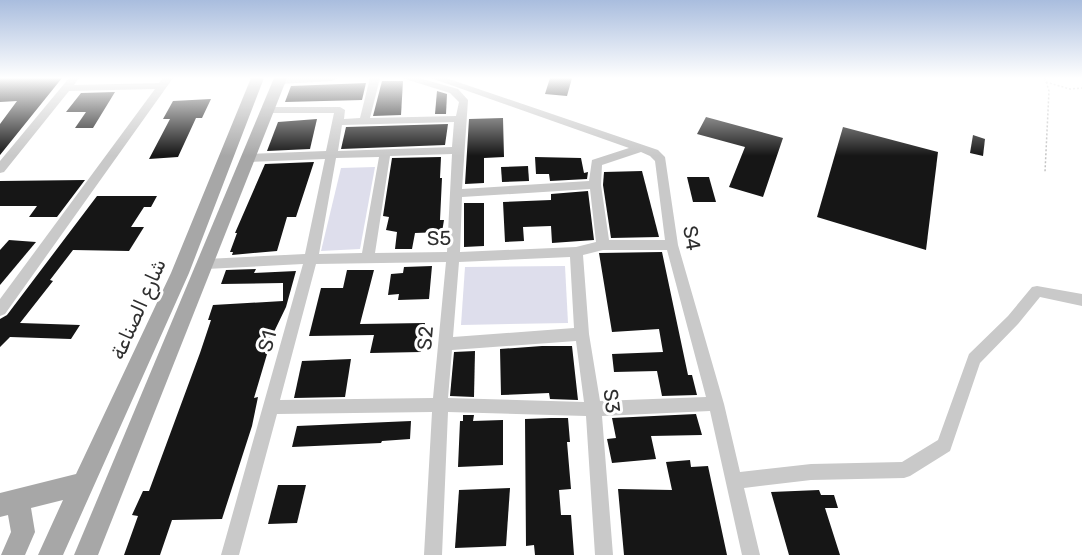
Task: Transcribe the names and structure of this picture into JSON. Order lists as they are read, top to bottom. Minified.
{"streets":{"main road":["شارع الصناعة"],"street":["S5","S4","S2","S1","S3"]},"crossings":[["S5","S4"],["S5","S2"],["S5","S1"],["S5","S3"]]}
